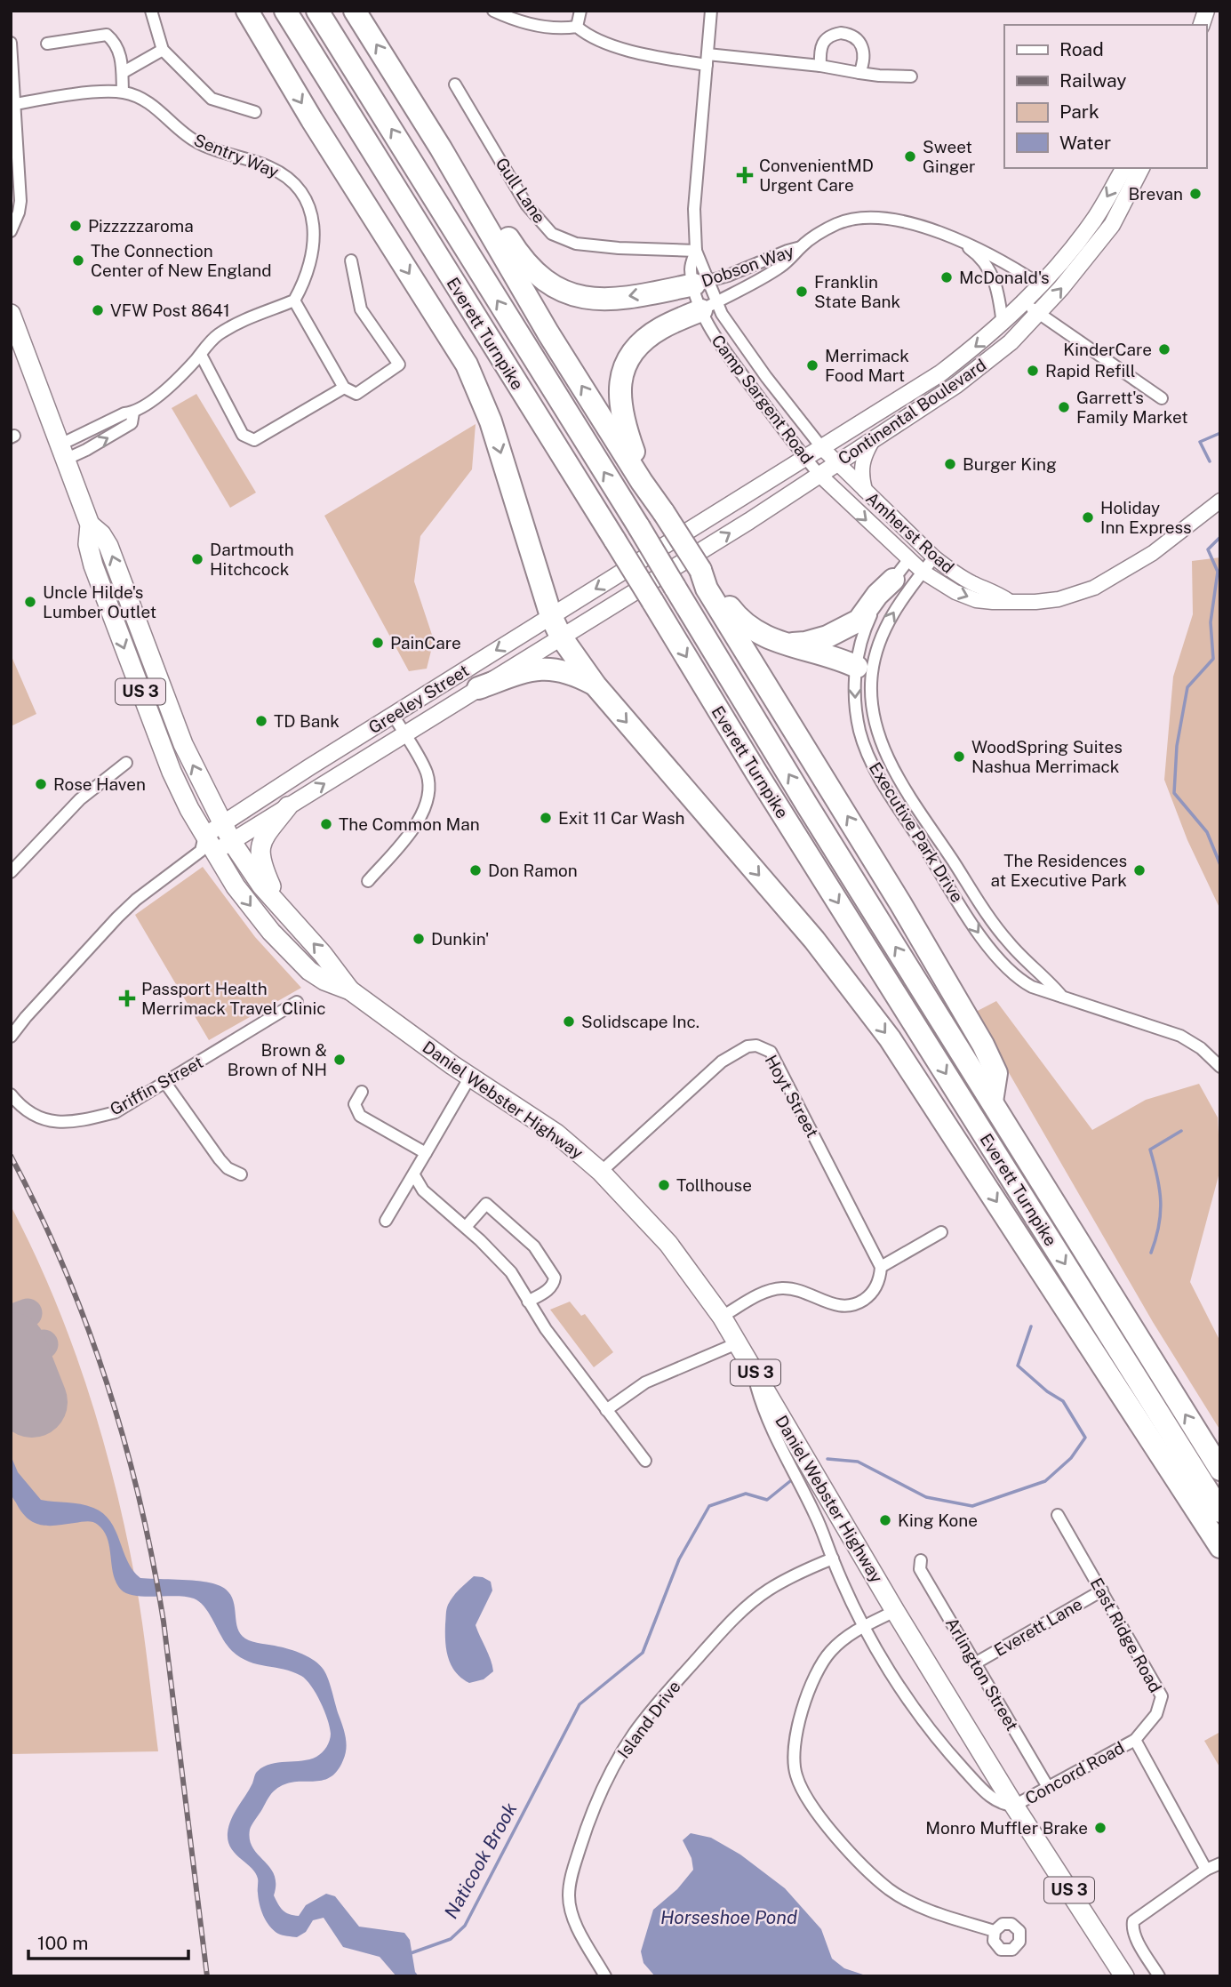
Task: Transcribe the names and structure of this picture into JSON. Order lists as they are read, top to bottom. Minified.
{"streets":{"highway":["Everett Turnpike"],"main road":["Continental Boulevard","US 3","Greeley Street","Daniel Webster Highway"],"street":["Sentry Way","Gull Lane","Dobson Way","Camp Sargent Road","Amherst Road","Executive Park Drive","Griffin Street","Hoyt Street","Everett Lane","East Ridge Road","Arlington Street","Island Drive","Concord Road"]},"crossings":[["Gull Lane","Camp Sargent Road"],["Dobson Way","Camp Sargent Road"],["Dobson Way","Continental Boulevard"],["Everett Turnpike","Continental Boulevard"],["Everett Turnpike","Greeley Street"],["Camp Sargent Road","Continental Boulevard"],["Camp Sargent Road","Amherst Road"],["Continental Boulevard","Amherst Road"],["Continental Boulevard","Greeley Street"],["Amherst Road","Executive Park Drive"],["Greeley Street","Daniel Webster Highway"],["Hoyt Street","Daniel Webster Highway"],["Daniel Webster Highway","Concord Road"],["Everett Lane","East Ridge Road"],["Everett Lane","Arlington Street"],["East Ridge Road","Concord Road"],["Arlington Street","Concord Road"]],"water":["Naticook Brook","Horseshoe Pond"],"places":{"other":["Sweet Ginger","Brevan","Pizzzzzaroma","The Connection Center of New England","McDonald's","Franklin State Bank","VFW Post 8641","KinderCare","Merrimack Food Mart","Rapid Refill","Garrett's Family Market","Burger King","Holiday Inn Express","Dartmouth Hitchcock","Uncle Hilde's Lumber Outlet","PainCare","TD Bank","WoodSpring Suites Nashua Merrimack","Rose Haven","Exit 11 Car Wash","The Common Man","Don Ramon","The Residences at Executive Park","Dunkin'","Solidscape Inc.","Brown & Brown of NH","Tollhouse","King Kone","Monro Muffler Brake"],"health":["ConvenientMD Urgent Care","Passport Health Merrimack Travel Clinic"]},"legend":["Road","Railway","Park","Water"],"scale_bar":"100 m"}
